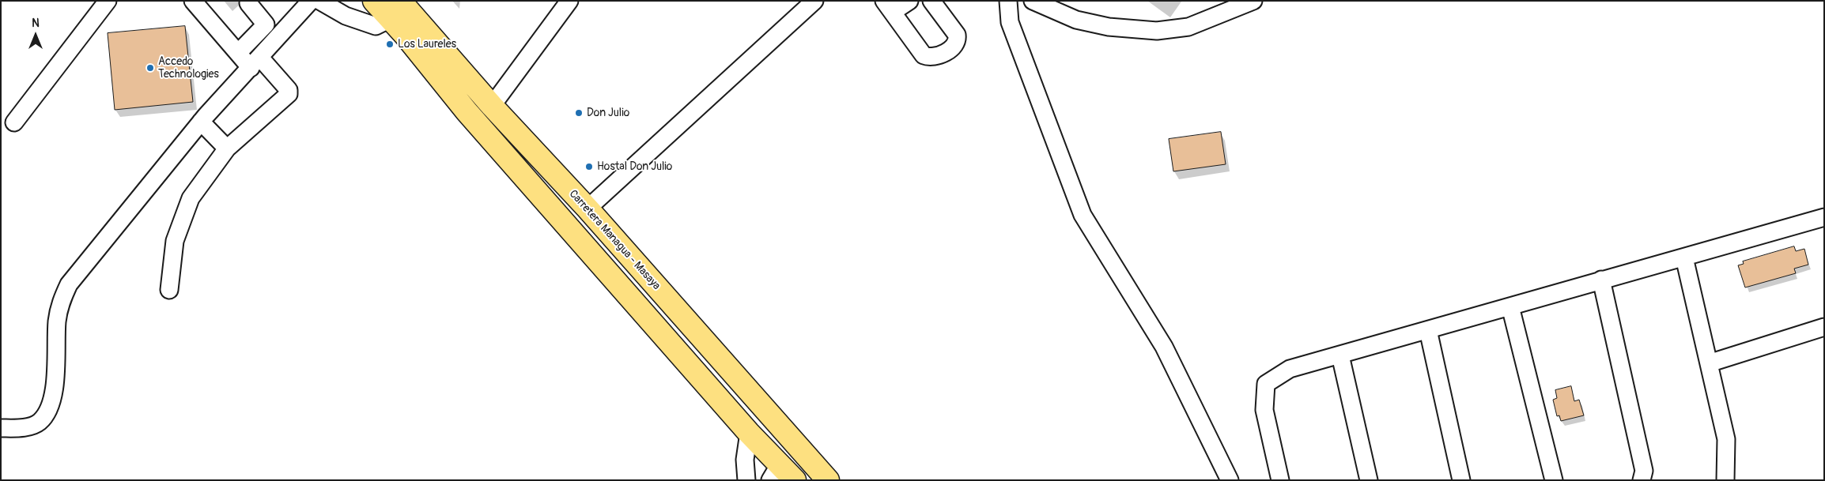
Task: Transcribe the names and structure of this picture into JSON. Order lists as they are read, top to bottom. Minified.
{"streets":{"highway":["Carretera Managua - Masaya"]},"places":["Los Laureles","Accedo Technologies","Don Julio","Hostal Don Julio"],"north":"top"}
